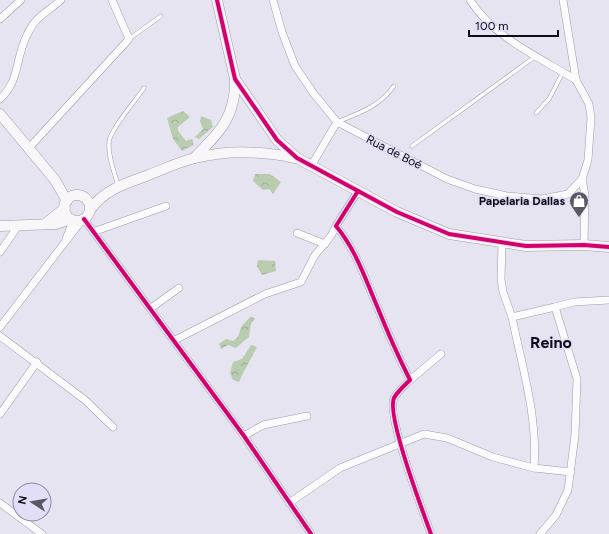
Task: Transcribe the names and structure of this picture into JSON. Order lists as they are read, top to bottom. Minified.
{"streets":{"street":["Rua de Boé"]},"districts":["Reino"],"places":{"shop":["Papelaria Dallas"]},"scale_bar":"100 m","north":"left"}
